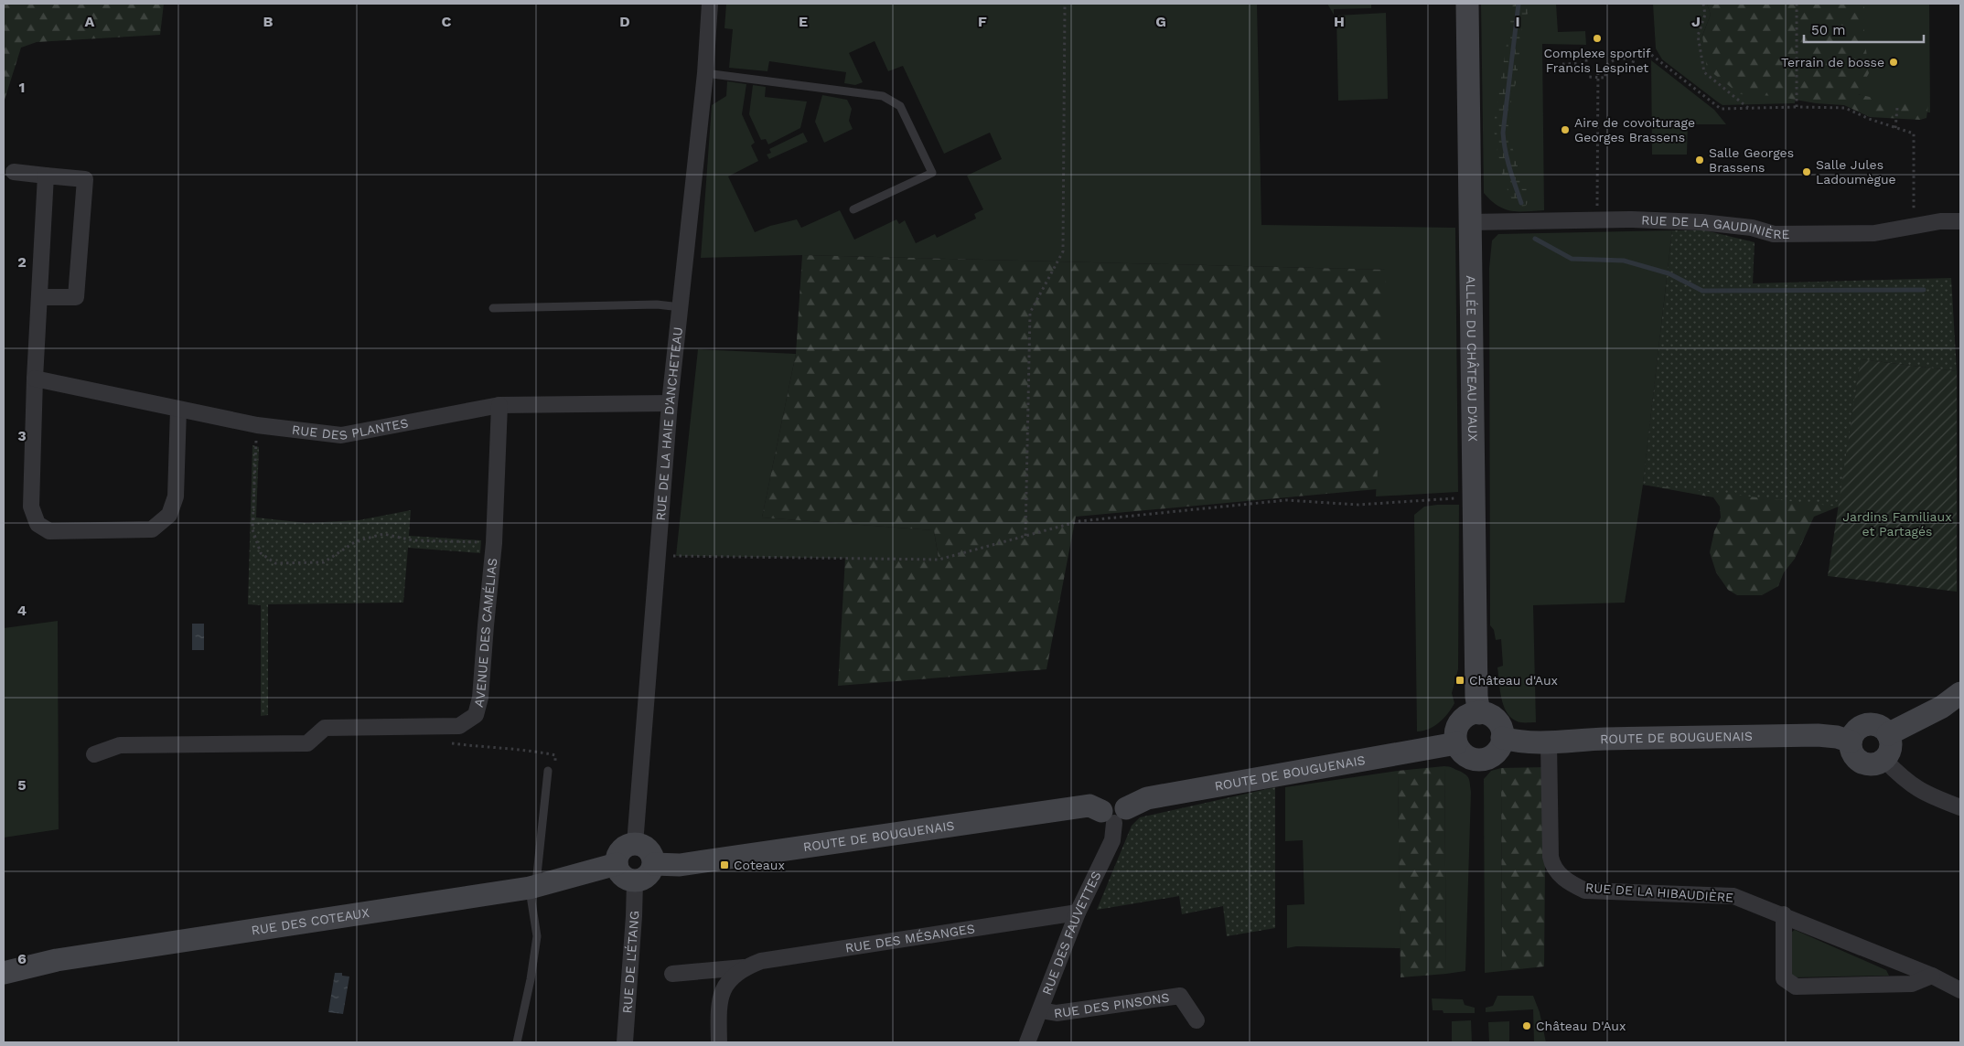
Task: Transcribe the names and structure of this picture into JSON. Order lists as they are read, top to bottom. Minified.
{"streets":{"street":["RUE DE LA GAUDINIÈRE","ALLÉE DU CHÂTEAU D'AUX","RUE DE LA HAIE D'ANCHETEAU","RUE DES PLANTES","AVENUE DES CAMÉLIAS","ROUTE DE BOUGUENAIS","RUE DE LA HIBAUDIÈRE","RUE DES COTEAUX","RUE DES FAUVETTES","RUE DES MÉSANGES","RUE DE L'ÉTANG","RUE DES PINSONS"]},"crossings":[["RUE DE LA GAUDINIÈRE","ALLÉE DU CHÂTEAU D'AUX"],["ALLÉE DU CHÂTEAU D'AUX","ROUTE DE BOUGUENAIS"],["RUE DE LA HAIE D'ANCHETEAU","RUE DES PLANTES"],["RUE DE LA HAIE D'ANCHETEAU","ROUTE DE BOUGUENAIS"],["RUE DE LA HAIE D'ANCHETEAU","RUE DES COTEAUX"],["RUE DE LA HAIE D'ANCHETEAU","RUE DE L'ÉTANG"],["RUE DES PLANTES","AVENUE DES CAMÉLIAS"],["ROUTE DE BOUGUENAIS","RUE DE LA HIBAUDIÈRE"],["ROUTE DE BOUGUENAIS","RUE DES COTEAUX"],["ROUTE DE BOUGUENAIS","RUE DES FAUVETTES"],["ROUTE DE BOUGUENAIS","RUE DE L'ÉTANG"],["RUE DES COTEAUX","RUE DE L'ÉTANG"],["RUE DES FAUVETTES","RUE DES MÉSANGES"],["RUE DES FAUVETTES","RUE DES PINSONS"]],"parks":["Jardins Familiaux et Partagés"],"places":{"other":["Complexe sportif Francis Lespinet","Terrain de bosse","Aire de covoiturage Georges Brassens","Salle Georges Brassens","Salle Jules Ladoumègue","Château D'Aux"],"transit":["Château d'Aux","Coteaux"]},"scale_bar":"50 m","grid":{"columns":["A","B","C","D","E","F","G","H","I","J"],"rows":["1","2","3","4","5","6"]}}
